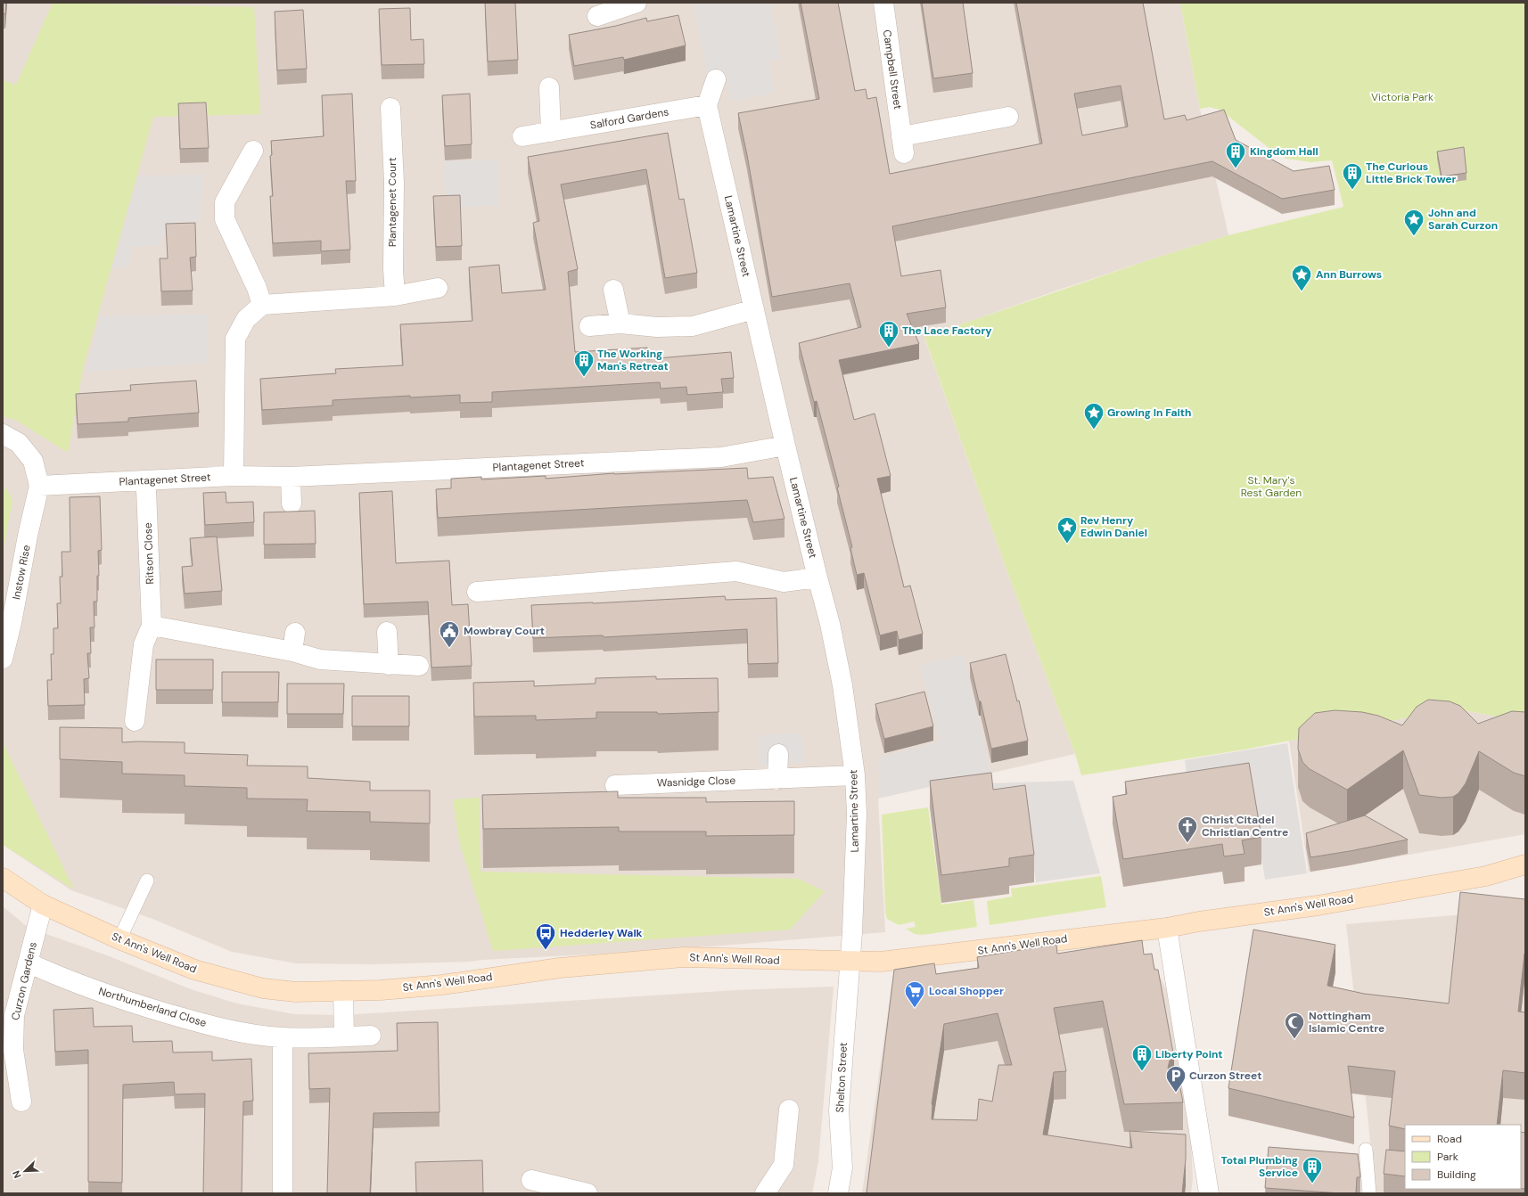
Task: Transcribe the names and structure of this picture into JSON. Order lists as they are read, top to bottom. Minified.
{"streets":{"street":["Campbell Street","Salford Gardens","Plantagenet Court","Lamartine Street","Plantagenet Street","Ritson Close","Instow Rise","Wasnidge Close","St Ann's Well Road","Curzon Gardens","Northumberland Close","Shelton Street"]},"crossings":[["Salford Gardens","Lamartine Street"],["Lamartine Street","Plantagenet Street"],["Lamartine Street","Wasnidge Close"],["Lamartine Street","St Ann's Well Road"],["Lamartine Street","Shelton Street"],["Plantagenet Street","Ritson Close"],["Plantagenet Street","Instow Rise"],["St Ann's Well Road","Curzon Gardens"],["St Ann's Well Road","Shelton Street"],["Curzon Gardens","Northumberland Close"]],"parks":["Victoria Park","St. Mary's Rest Garden"],"places":{"building":["Kingdom Hall","The Curious Little Brick Tower","The Lace Factory","The Working Man's Retreat","Liberty Point","Total Plumbing Service"],"place":["John and Sarah Curzon","Ann Burrows","Growing In Faith","Rev Henry Edwin Daniel"],"public building":["Mowbray Court"],"church":["Christ Citadel Christian Centre"],"bus stop":["Hedderley Walk"],"supermarket":["Local Shopper"],"mosque":["Nottingham Islamic Centre"],"parking":["Curzon Street"]},"legend":["Road","Park","Building"],"north":"bottom left"}
